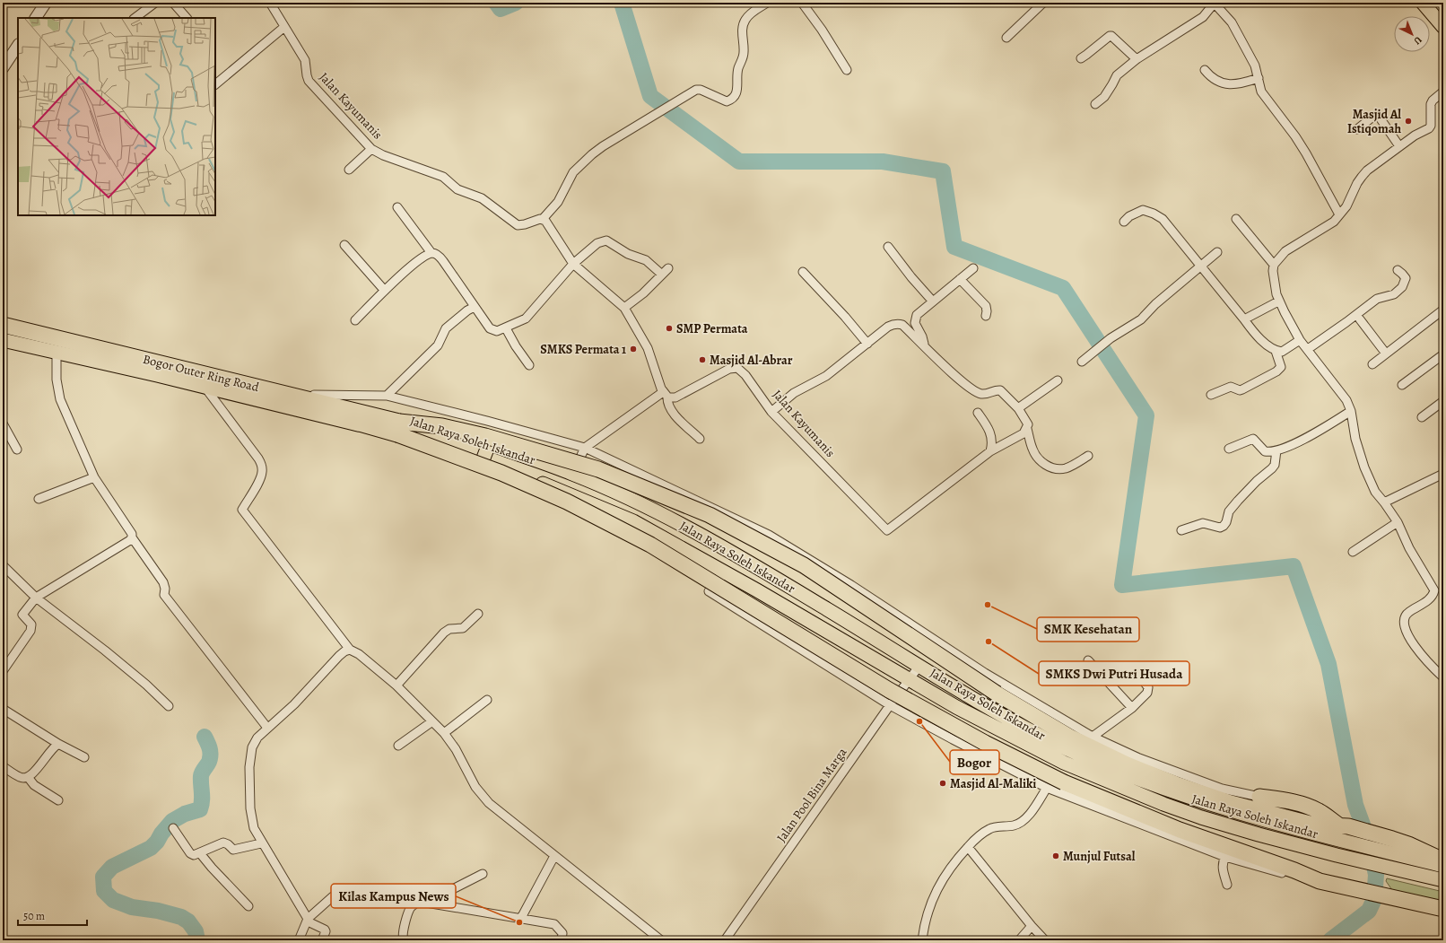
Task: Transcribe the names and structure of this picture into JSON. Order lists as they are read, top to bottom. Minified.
{"streets":{"highway":["Bogor Outer Ring Road"],"main road":["Jalan Raya Soleh Iskandar"],"street":["Jalan Kayumanis","Jalan Pool Bina Marga"]},"crossings":[["Jalan Raya Soleh Iskandar","Jalan Pool Bina Marga"]],"places":["Masjid Al Istiqomah","SMP Permata","SMKS Permata 1","Masjid Al-Abrar","SMK Kesehatan","SMKS Dwi Putri Husada","Bogor","Masjid Al-Maliki","Munjul Futsal","Kilas Kampus News"],"scale_bar":"50 m","north":"bottom right"}
